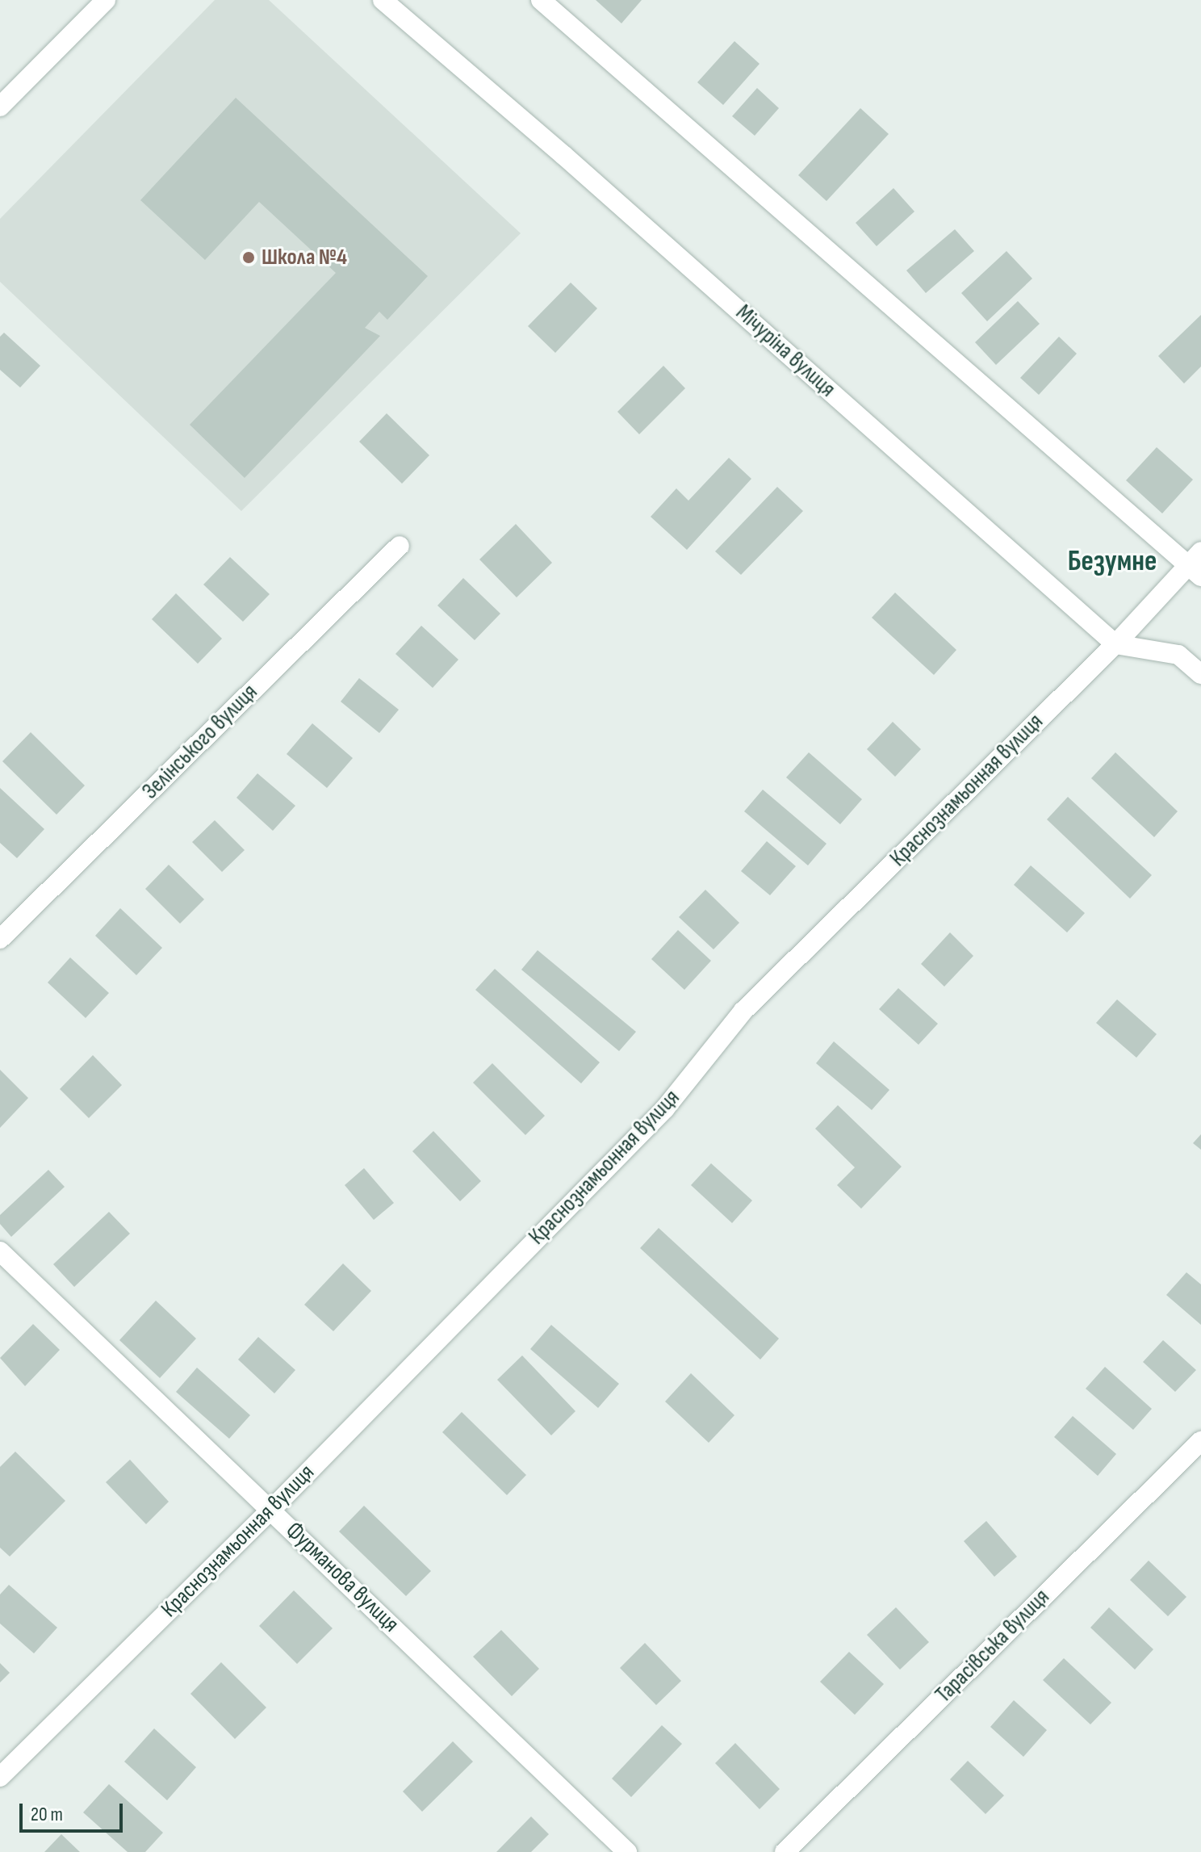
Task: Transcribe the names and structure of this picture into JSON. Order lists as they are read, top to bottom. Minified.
{"streets":{"street":["Мічуріна вулиця","Зелінського вулиця","Краснознамьонная вулиця","Фурманова вулиця","Тарасівська вулиця"]},"crossings":[["Мічуріна вулиця","Краснознамьонная вулиця"],["Краснознамьонная вулиця","Фурманова вулиця"]],"districts":["Безумне"],"places":["Школа №4"],"scale_bar":"20 m"}
